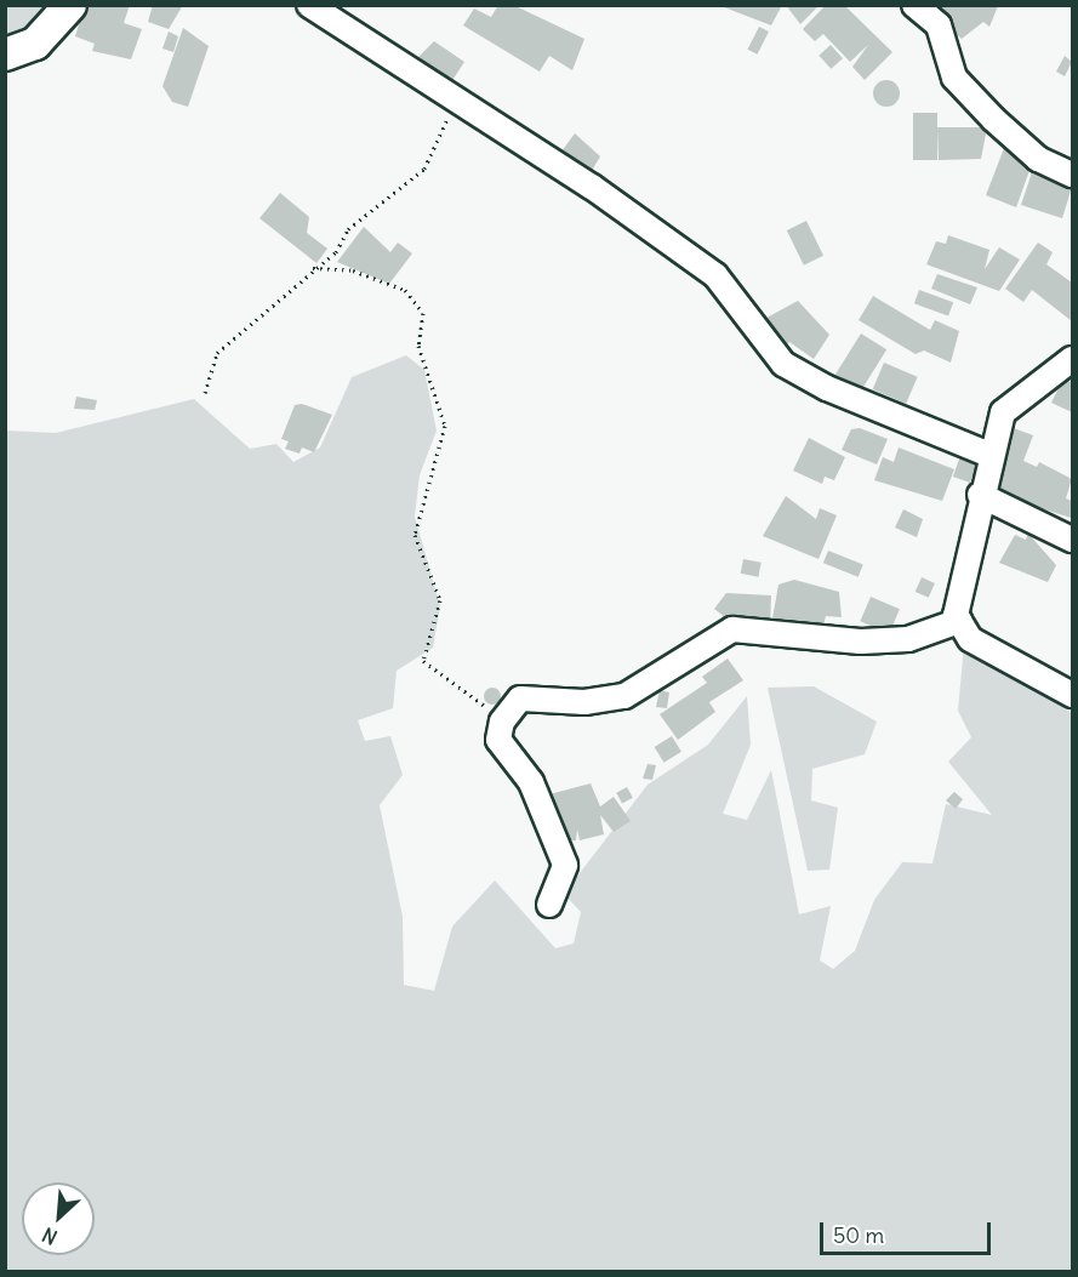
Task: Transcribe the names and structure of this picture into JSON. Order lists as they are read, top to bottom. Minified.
{"scale_bar":"50 m","north":"bottom left"}
